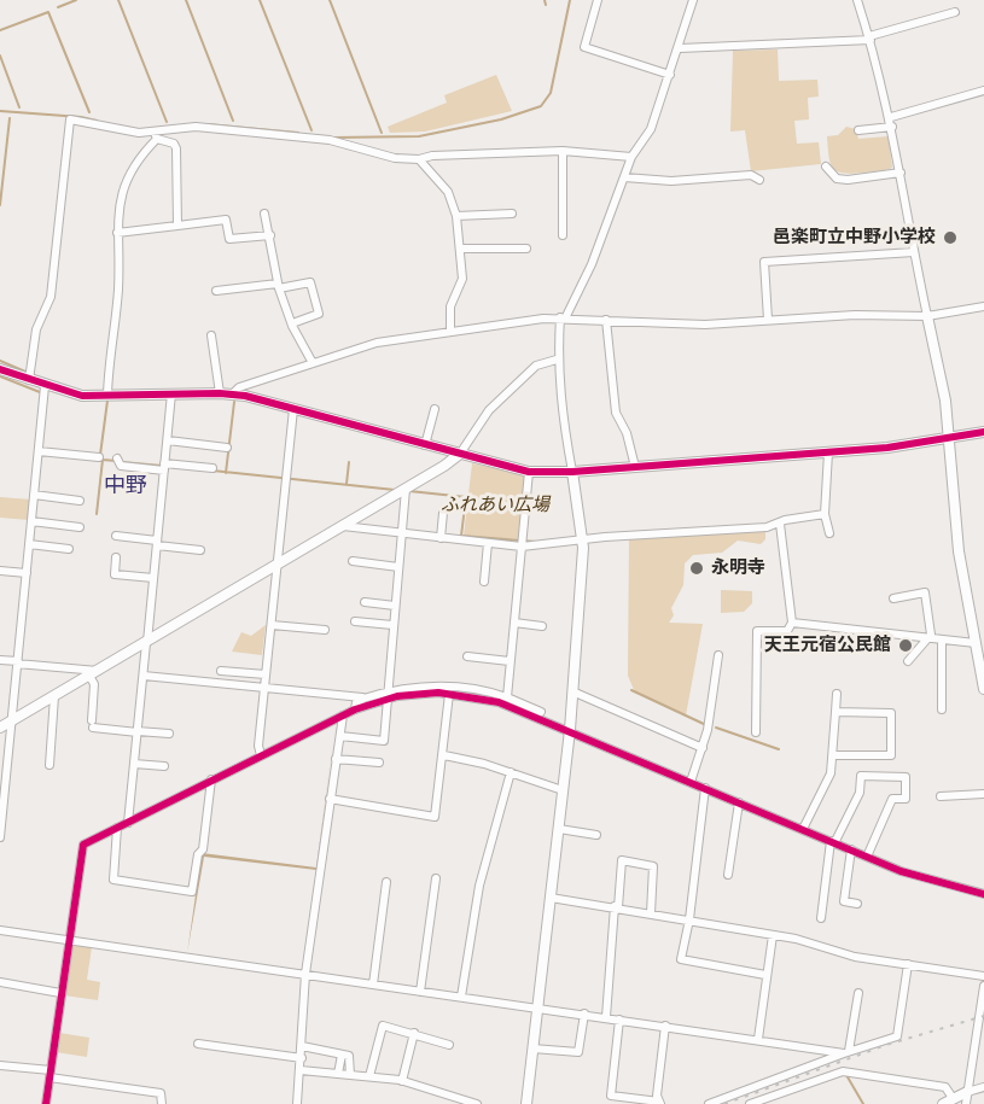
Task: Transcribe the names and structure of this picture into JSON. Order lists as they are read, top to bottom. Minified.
{"districts":["中野"],"parks":["ふれあい広場"],"places":["邑楽町立中野小学校","永明寺","天王元宿公民館"]}
